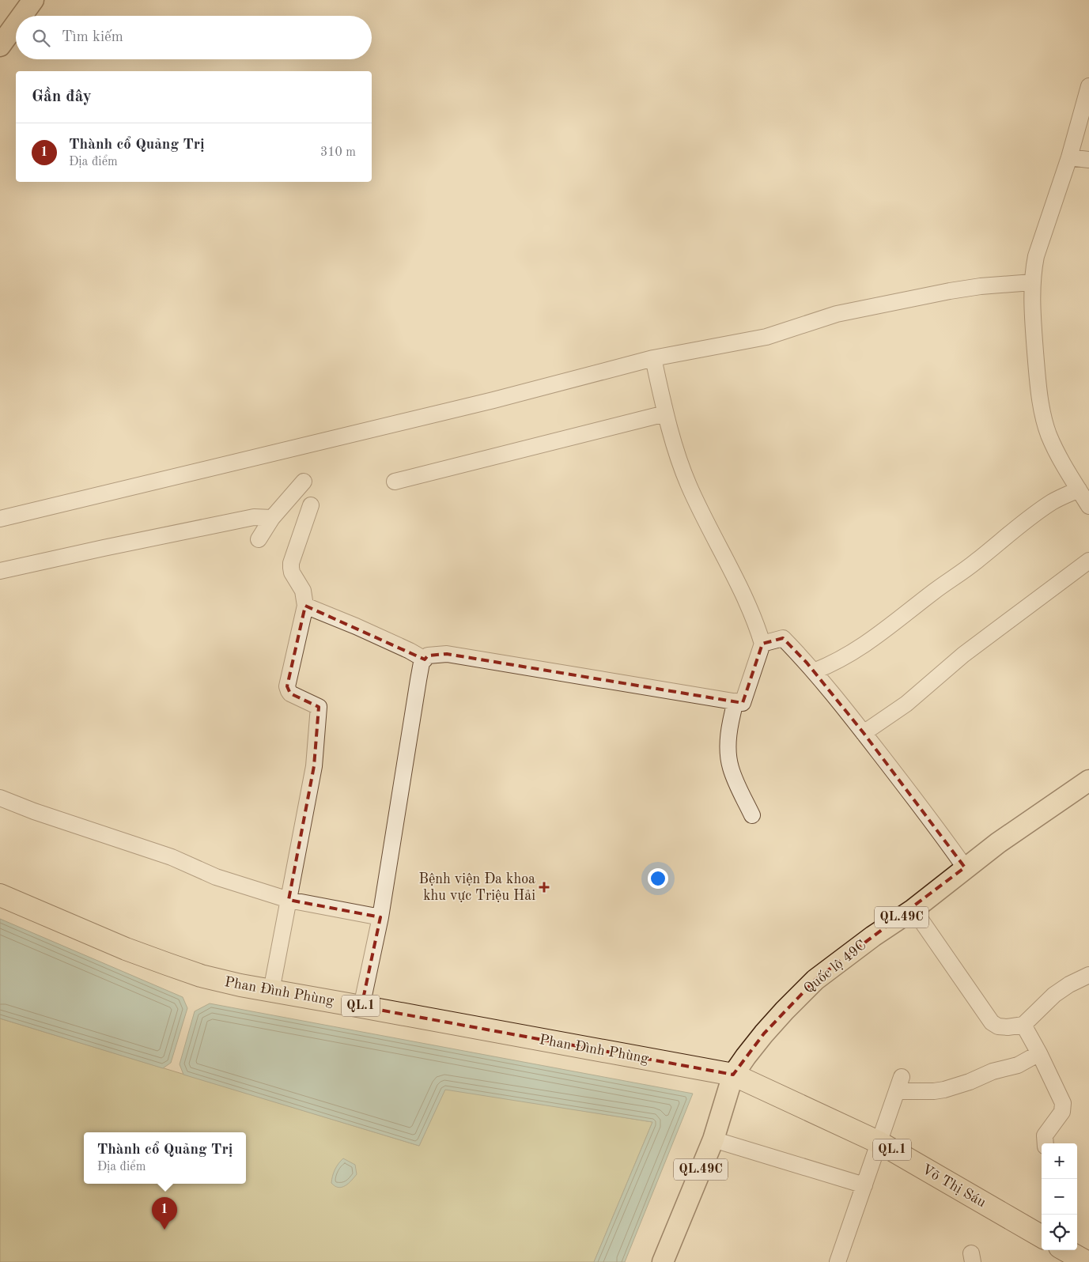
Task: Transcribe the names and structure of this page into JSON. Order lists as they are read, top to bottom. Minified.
{"streets":{"highway":["Phan Đình Phùng","QL.1","Võ Thị Sáu"],"main road":["QL.49C","Quốc lộ 49C"]},"crossings":[["QL.49C","Quốc lộ 49C"],["QL.49C","Phan Đình Phùng"],["QL.49C","Võ Thị Sáu"],["Quốc lộ 49C","Phan Đình Phùng"],["Quốc lộ 49C","Võ Thị Sáu"],["Phan Đình Phùng","Võ Thị Sáu"]],"places":{"health":["Bệnh viện Đa khoa khu vực Triệu Hải"]},"page":{"search":"Tìm kiếm","heading":"Gần đây","list":[{"mark":"1","name":"Thành cổ Quảng Trị","note":"Địa điểm","value":"310 m"}],"popup":["Thành cổ Quảng Trị","Địa điểm"],"map_buttons":["+","−"],"pins":"1"}}
